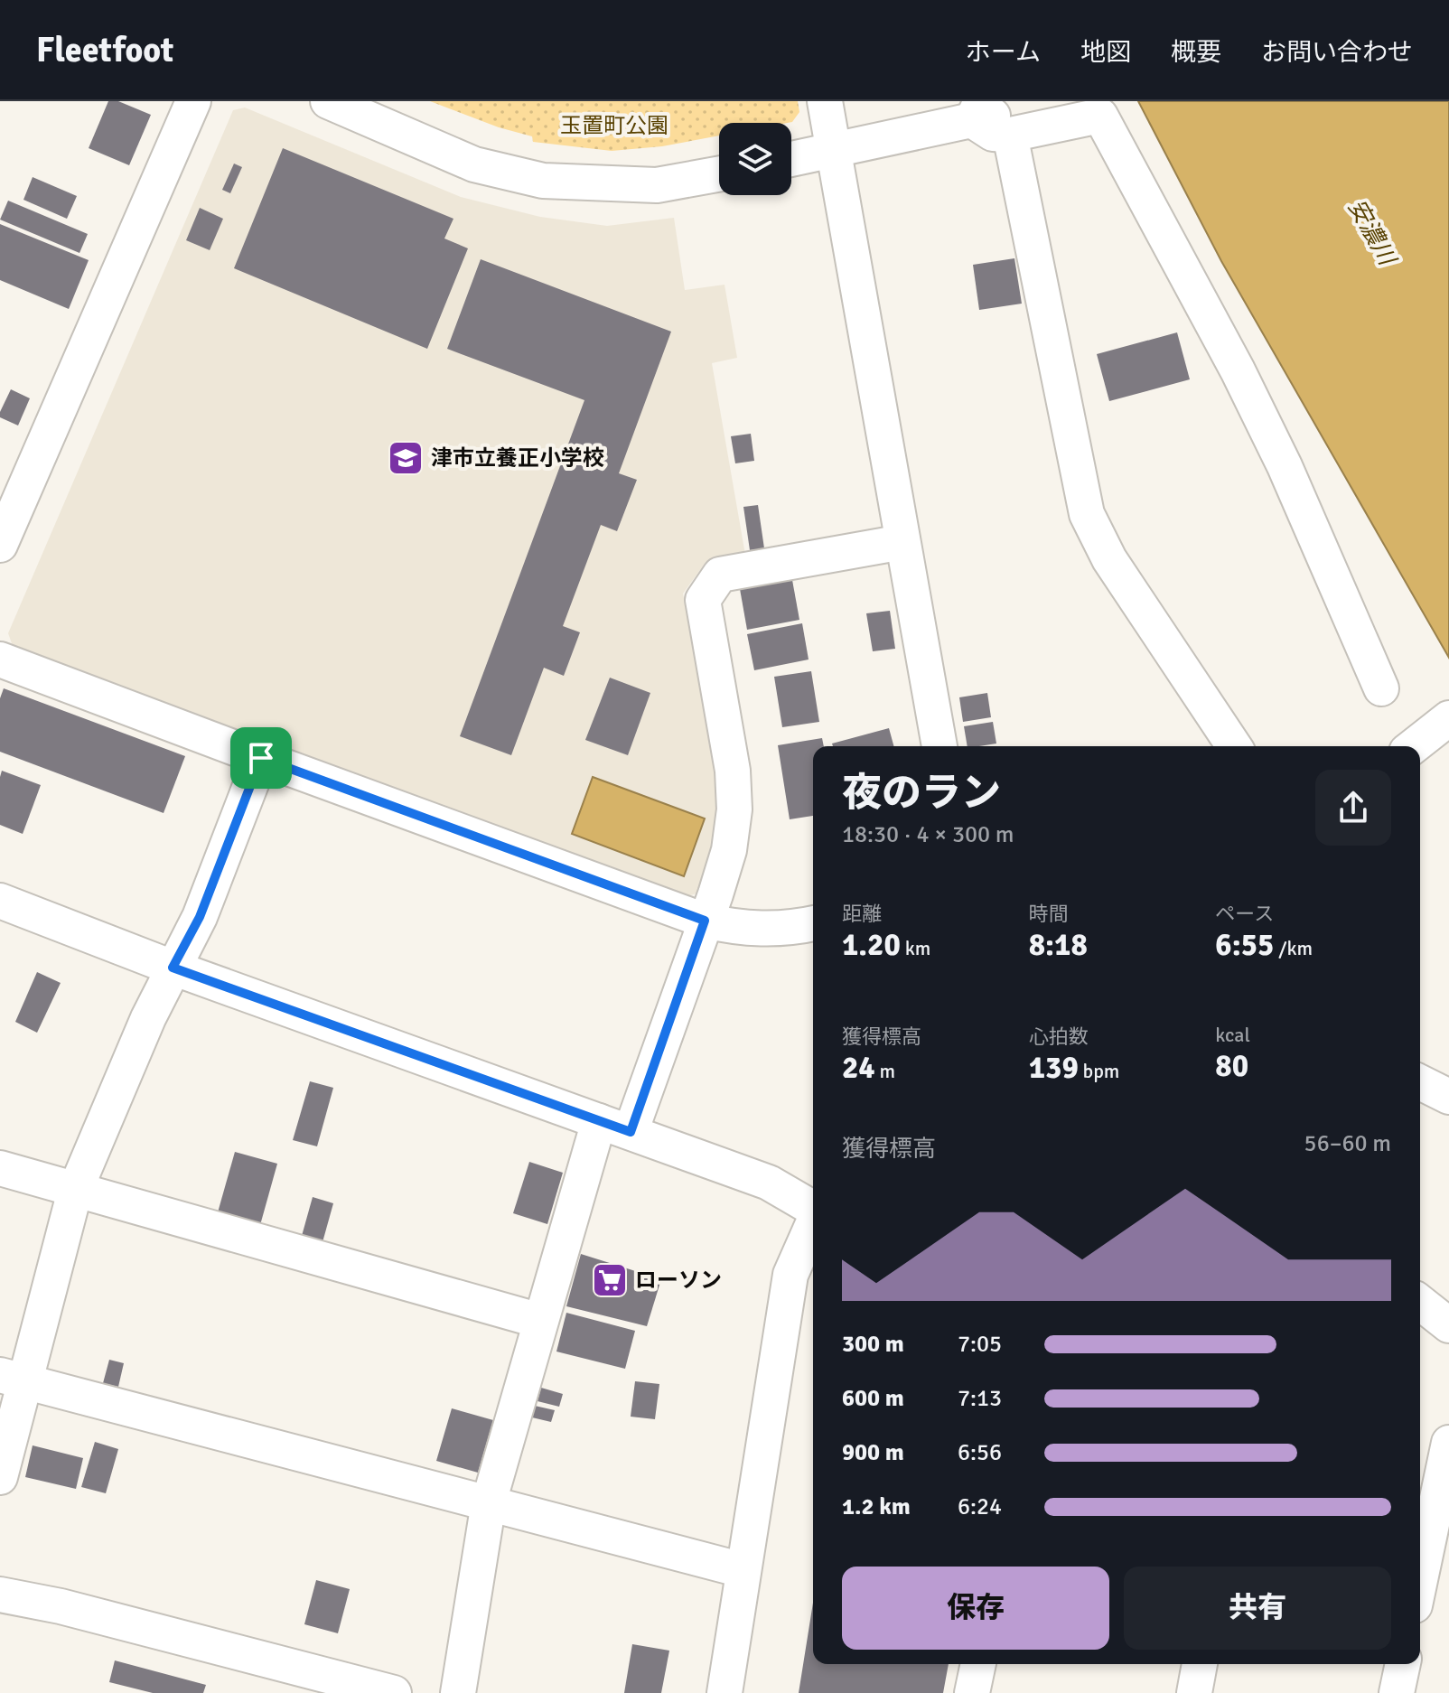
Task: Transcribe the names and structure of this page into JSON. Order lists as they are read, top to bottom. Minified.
{"water":["安濃川"],"parks":["玉置町公園"],"places":{"school or university":["津市立養正小学校"],"supermarket":["ローソン"]},"page":{"header":"Fleetfoot","nav":["ホーム","地図","概要","お問い合わせ"],"heading":["夜のラン","18:30 · 4 × 300 m"],"stats":[["距離","1.20 km"],["時間","8:18"],["ペース","6:55 /km"],["獲得標高","24 m"],["心拍数","139 bpm"],["kcal","80"]],"chart":["獲得標高","56–60 m"],"list":[{"name":"300 m","note":"7:05"},{"name":"600 m","note":"7:13"},{"name":"900 m","note":"6:56"},{"name":"1.2 km","note":"6:24"}],"buttons":["保存","共有"]}}
